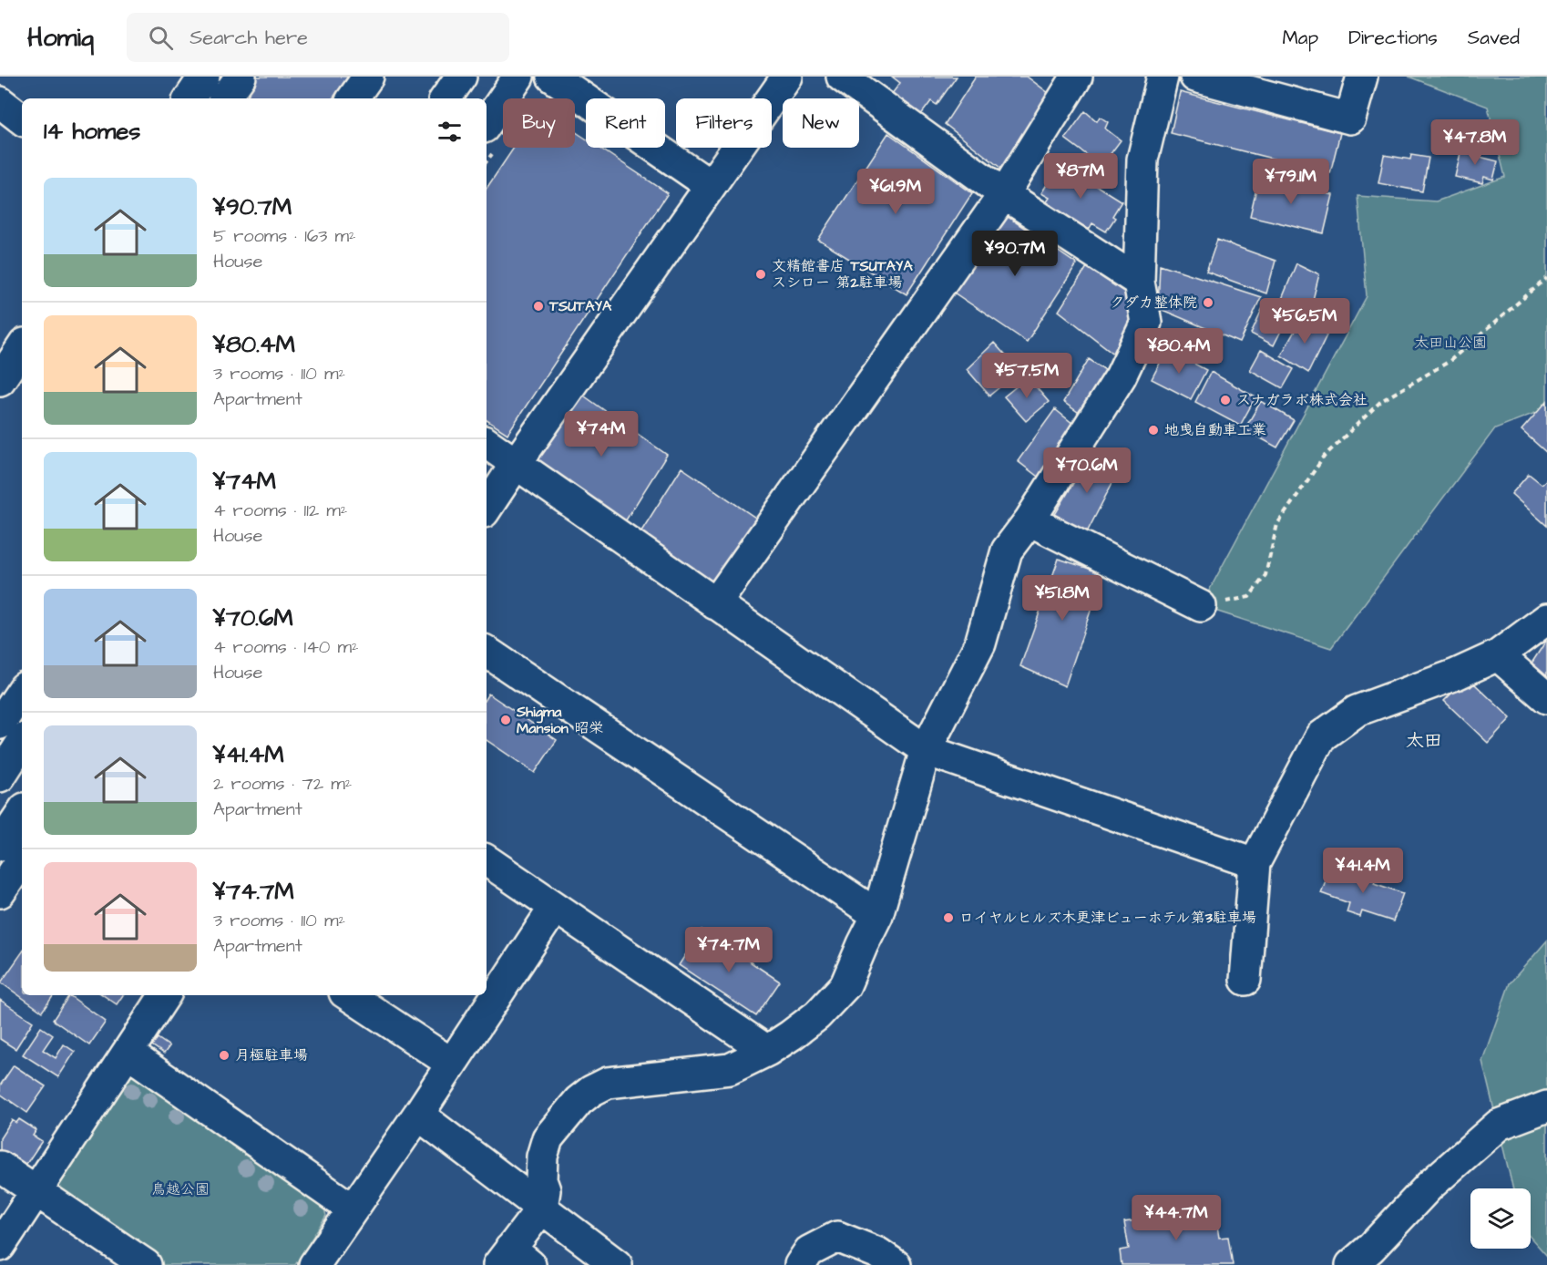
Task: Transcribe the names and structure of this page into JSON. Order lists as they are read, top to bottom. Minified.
{"districts":["太田"],"parks":["太田山公園","鳥越公園"],"places":["文精館書店 TSUTAYA スシロー 第2駐車場","クダカ整体院","TSUTAYA","スナガラボ株式会社","地曵自動車工業","Shigma Mansion 昭栄","ロイヤルヒルズ木更津ビューホテル第3駐車場","月極駐車場"],"page":{"header":"Homiq","search":"Search here","nav":["Map","Directions","Saved"],"chip":["Buy","Rent","Filters","New"],"heading":"14 homes","price":["¥47.8M","¥87M","¥79.1M","¥61.9M","¥90.7M","¥56.5M","¥80.4M","¥57.5M","¥74M","¥70.6M","¥51.8M","¥41.4M","¥74.7M","¥44.7M"],"list":[{"name":"¥90.7M","note":"5 rooms · 163 m² · House"},{"name":"¥80.4M","note":"3 rooms · 110 m² · Apartment"},{"name":"¥74M","note":"4 rooms · 112 m² · House"},{"name":"¥70.6M","note":"4 rooms · 140 m² · House"},{"name":"¥41.4M","note":"2 rooms · 72 m² · Apartment"},{"name":"¥74.7M","note":"3 rooms · 110 m² · Apartment"}]}}
